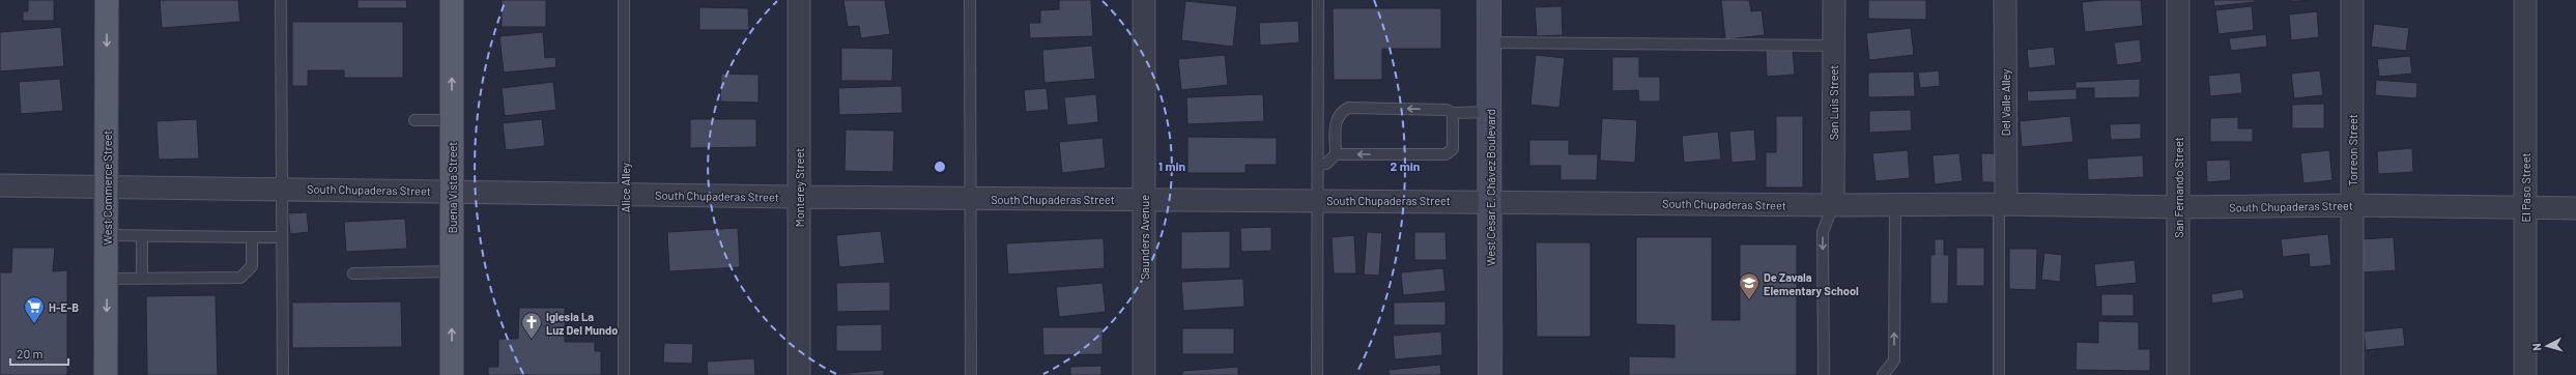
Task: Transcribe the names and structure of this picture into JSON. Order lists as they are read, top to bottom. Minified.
{"streets":{"main road":["West Commerce Street","Buena Vista Street"],"street":["San Luis Street","Del Valle Alley","Torreon Street","Monterey Street","West César E. Chávez Boulevard","San Fernando Street","El Paso Street","South Chupaderas Street","Saunders Avenue"],"lane":["Alice Alley"]},"crossings":[["San Luis Street","South Chupaderas Street"],["Del Valle Alley","South Chupaderas Street"],["Torreon Street","South Chupaderas Street"],["West Commerce Street","South Chupaderas Street"],["Buena Vista Street","South Chupaderas Street"],["Alice Alley","South Chupaderas Street"],["Monterey Street","South Chupaderas Street"],["West César E. Chávez Boulevard","South Chupaderas Street"],["San Fernando Street","South Chupaderas Street"],["El Paso Street","South Chupaderas Street"],["South Chupaderas Street","Saunders Avenue"]],"one_way":["West Commerce Street","Buena Vista Street"],"places":{"school or university":["De Zavala Elementary School"],"supermarket":["H-E-B"],"church":["Iglesia La Luz Del Mundo"]},"scale_bar":"20 m","north":"left","rings":["1 min","2 min"]}
